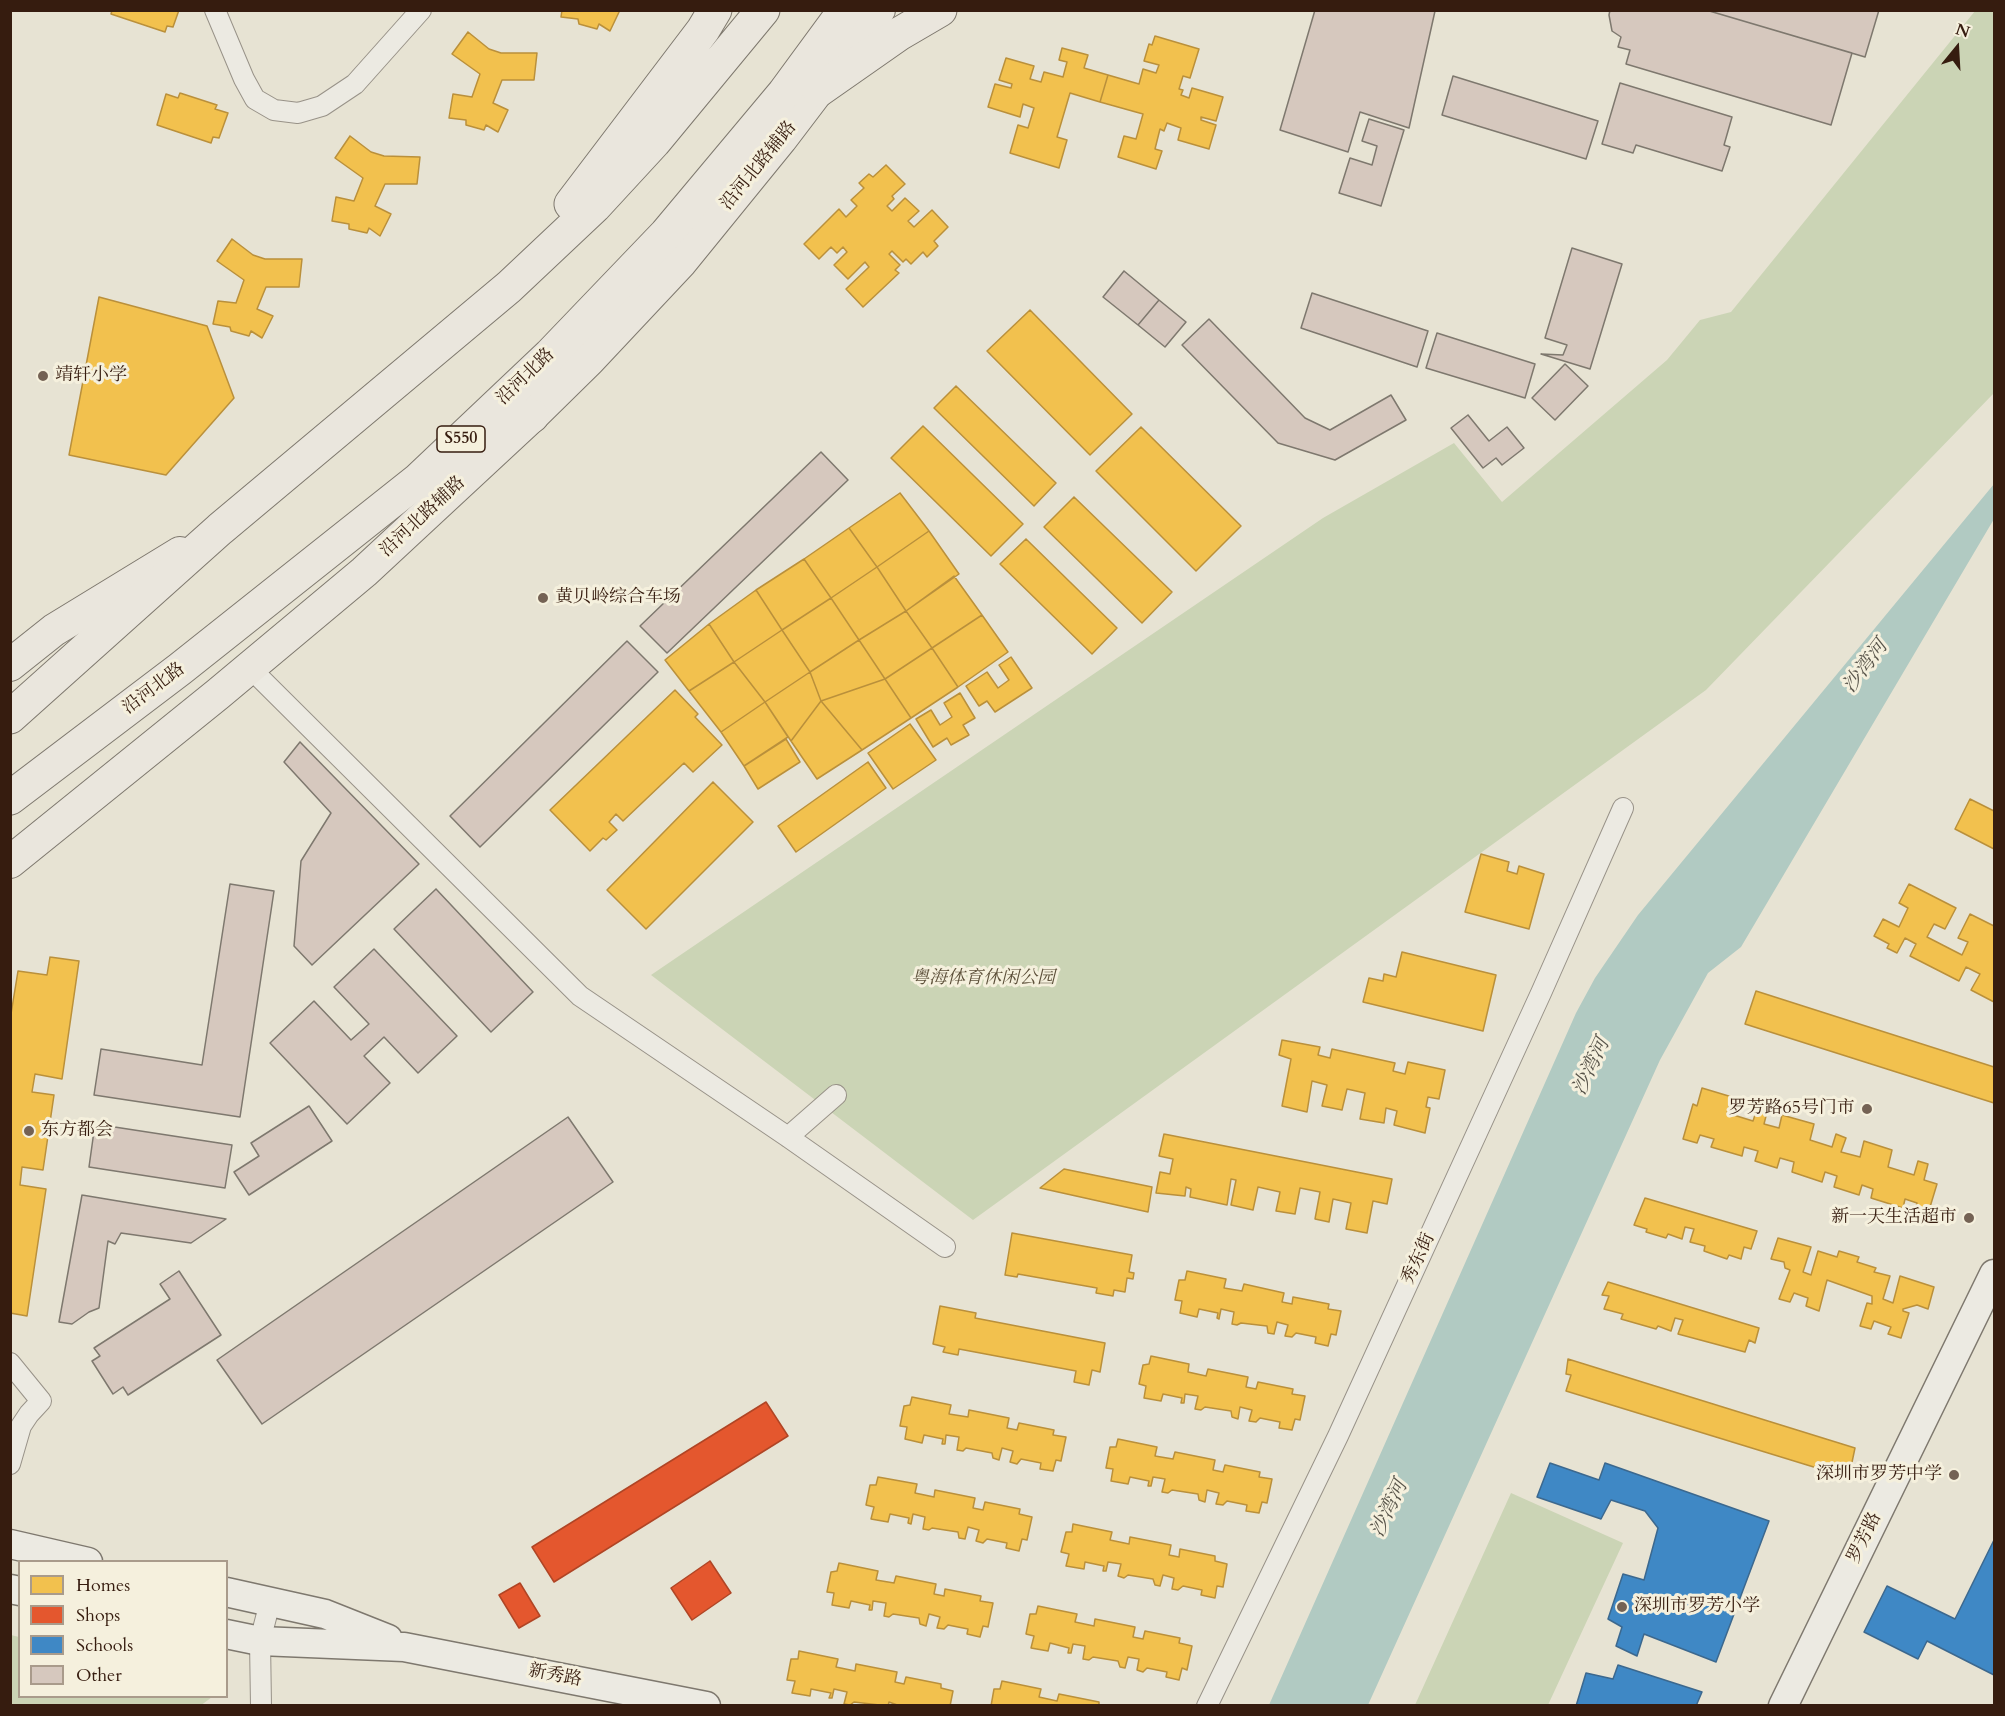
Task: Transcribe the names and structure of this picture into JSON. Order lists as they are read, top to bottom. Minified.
{"streets":{"highway":["沿河北路","S550"],"main road":["沿河北路辅路","罗芳路","新秀路"],"street":["秀东街"]},"water":["沙湾河"],"parks":["粤海体育休闲公园"],"places":["靖轩小学","黄贝岭综合车场","罗芳路65号门市","东方都会","新一天生活超市","深圳市罗芳中学","深圳市罗芳小学"],"legend":["Homes","Shops","Schools","Other"],"north":"top"}
